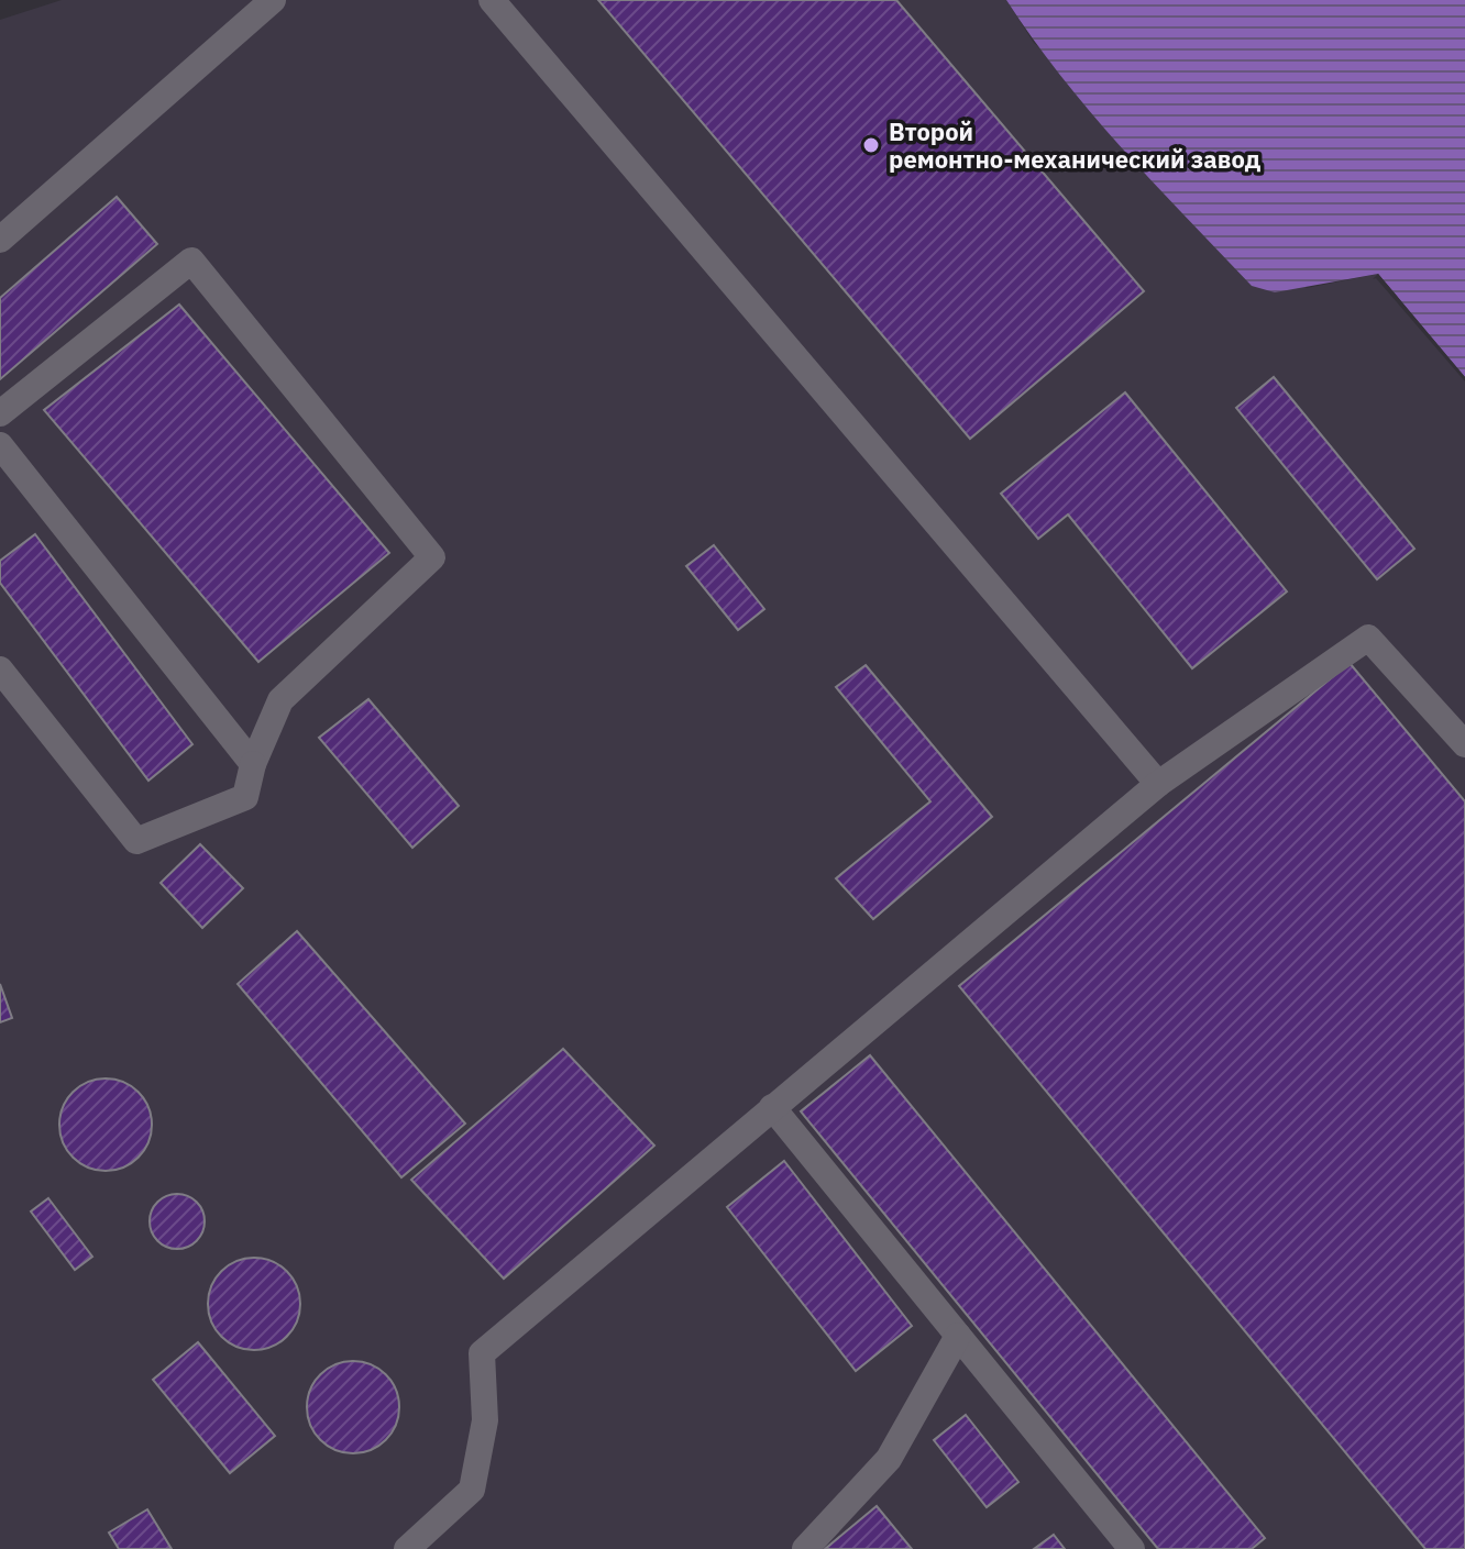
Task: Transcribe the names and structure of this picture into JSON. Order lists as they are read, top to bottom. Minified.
{"places":["Второй ремонтно-механический завод"]}
